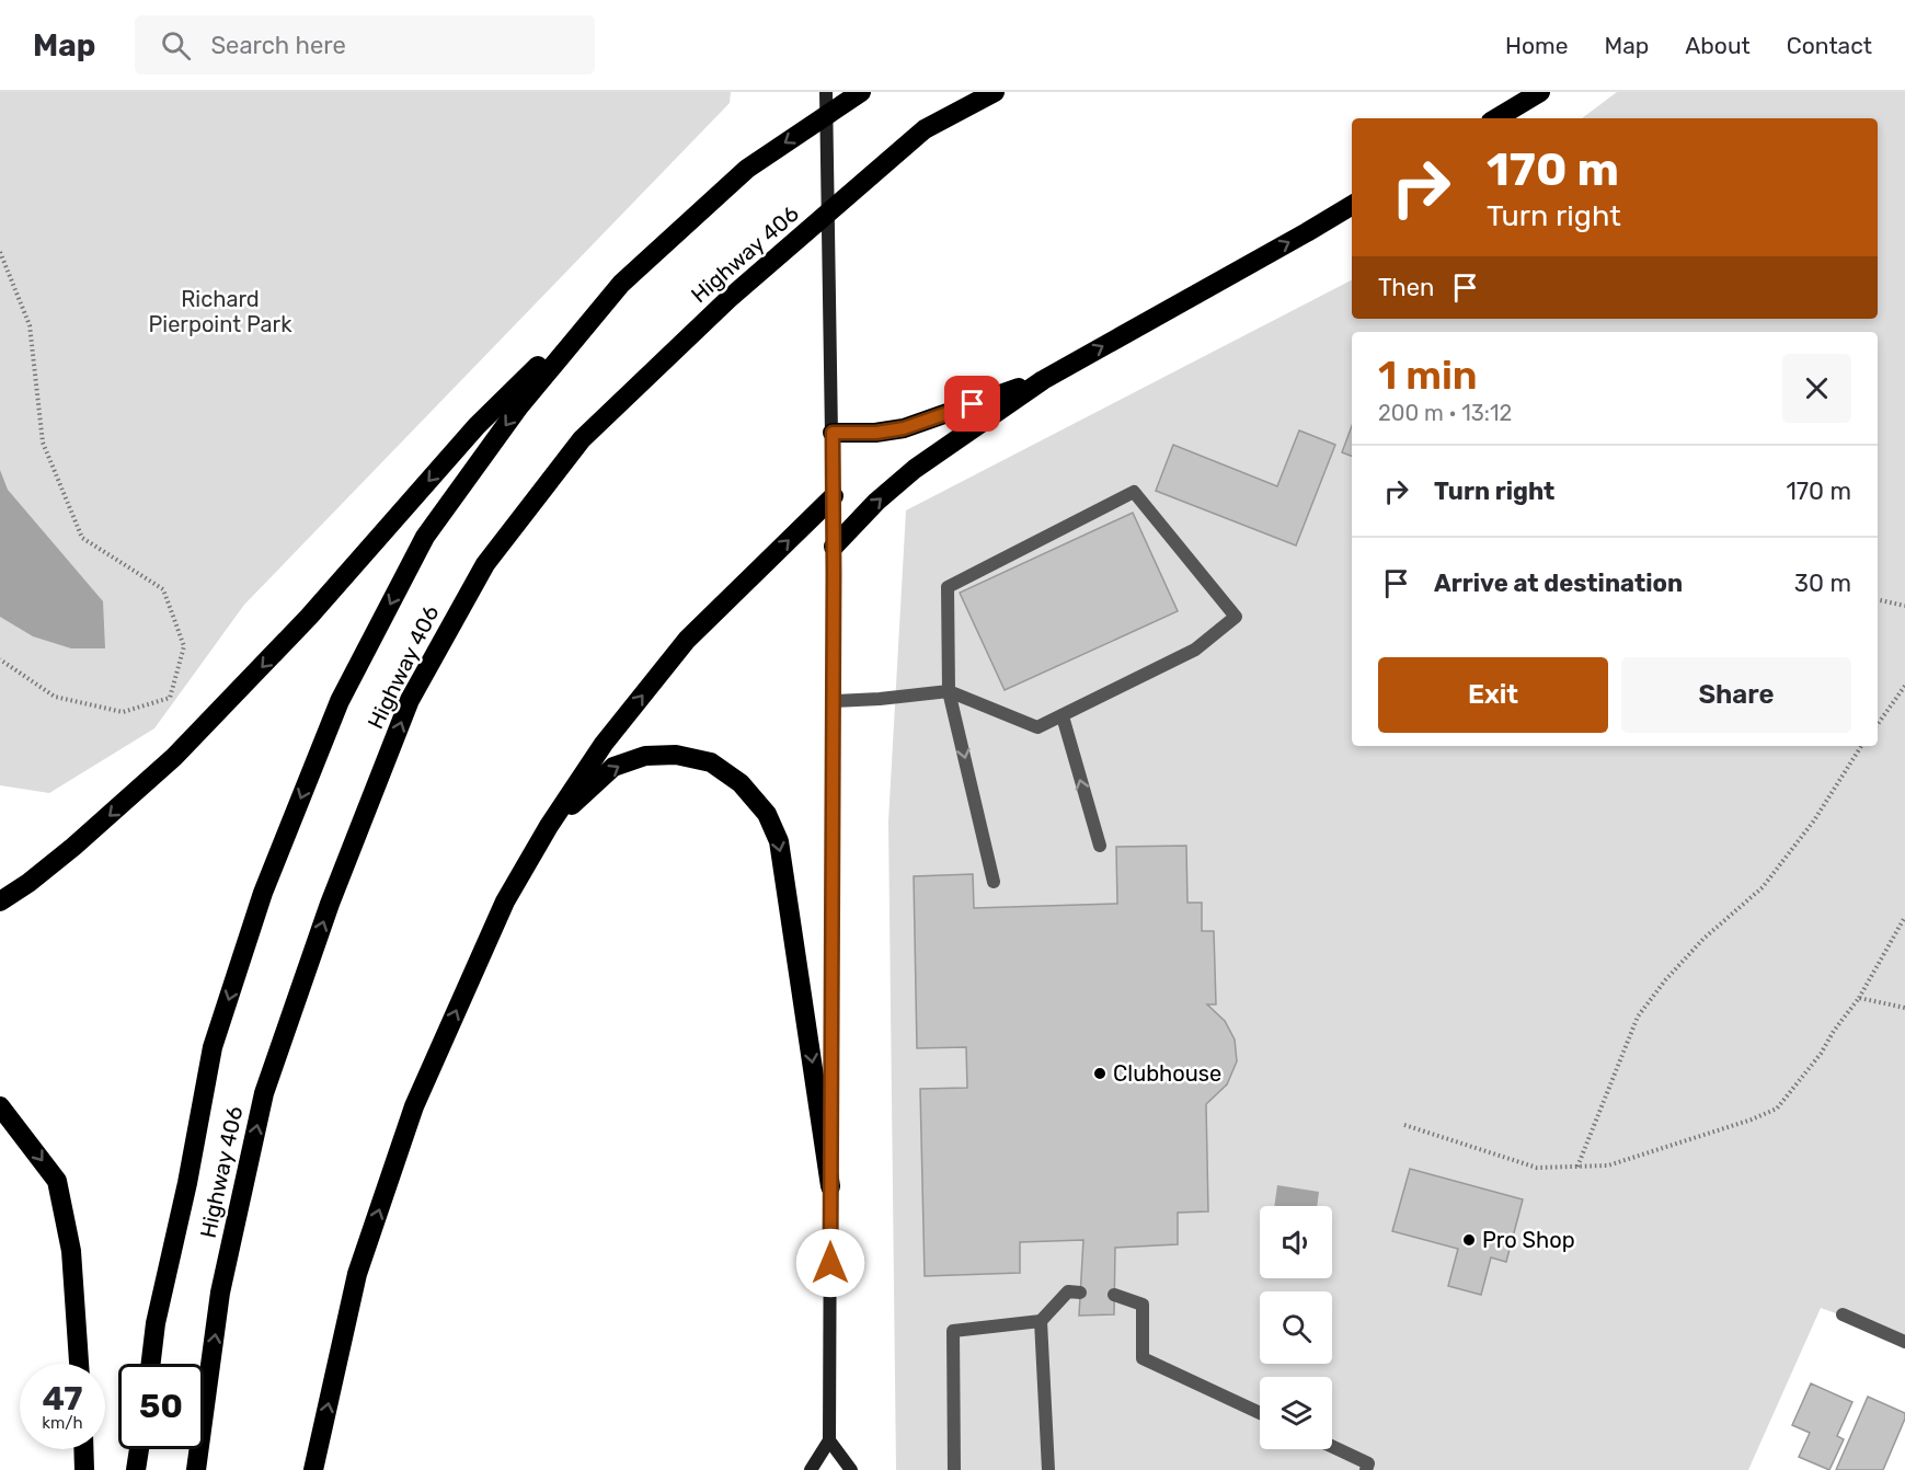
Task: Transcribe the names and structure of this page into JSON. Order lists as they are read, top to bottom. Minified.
{"streets":{"highway":["Highway 406"]},"parks":["Richard Pierpoint Park"],"places":["Clubhouse","Pro Shop"],"page":{"header":"Map","search":"Search here","nav":["Home","Map","About","Contact"],"turn":["170 m","Turn right"],"then":"Then","heading":["1 min","200 m · 13:12"],"list":[{"name":"Turn right","value":"170 m"},{"name":"Arrive at destination","value":"30 m"}],"buttons":["Exit","Share"],"speed":"47 km/h","limit":"50"}}
